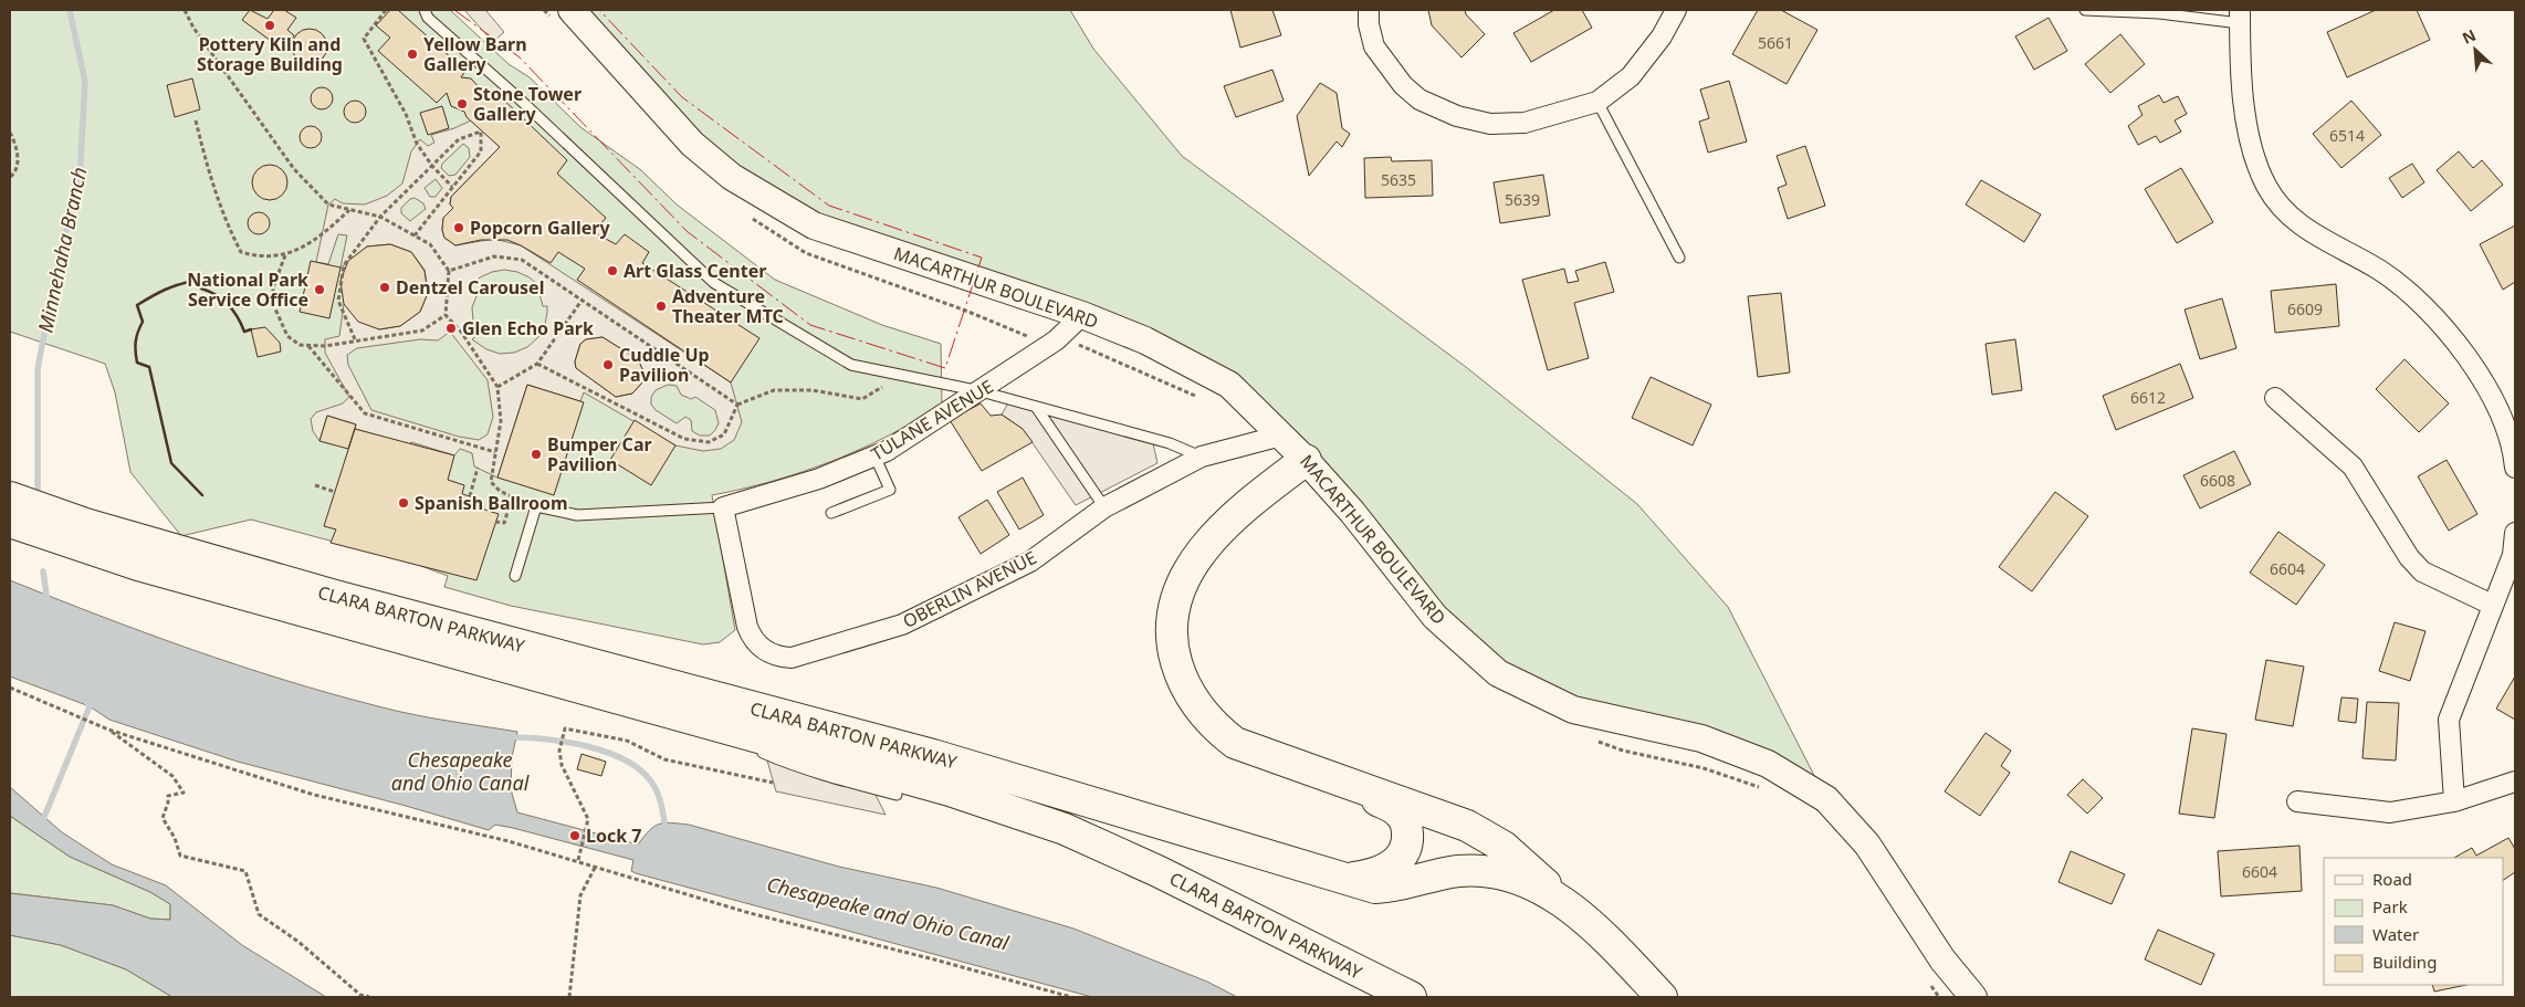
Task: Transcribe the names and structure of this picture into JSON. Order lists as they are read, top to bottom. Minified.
{"streets":{"highway":["CLARA BARTON PARKWAY"],"main road":["MACARTHUR BOULEVARD"],"street":["TULANE AVENUE","OBERLIN AVENUE"]},"crossings":[["MACARTHUR BOULEVARD","TULANE AVENUE"],["MACARTHUR BOULEVARD","OBERLIN AVENUE"],["TULANE AVENUE","OBERLIN AVENUE"]],"water":["Minnehaha Branch","Chesapeake and Ohio Canal"],"places":["Pottery Kiln and Storage Building","Yellow Barn Gallery","Stone Tower Gallery","Popcorn Gallery","Art Glass Center","Dentzel Carousel","National Park Service Office","Adventure Theater MTC","Glen Echo Park","Cuddle Up Pavilion","Bumper Car Pavilion","Spanish Ballroom","Lock 7"],"house_numbers":["5661","6514","5635","5639","6609","6612","6608","6604","6604"],"legend":["Road","Park","Water","Building"],"north":"top left"}
